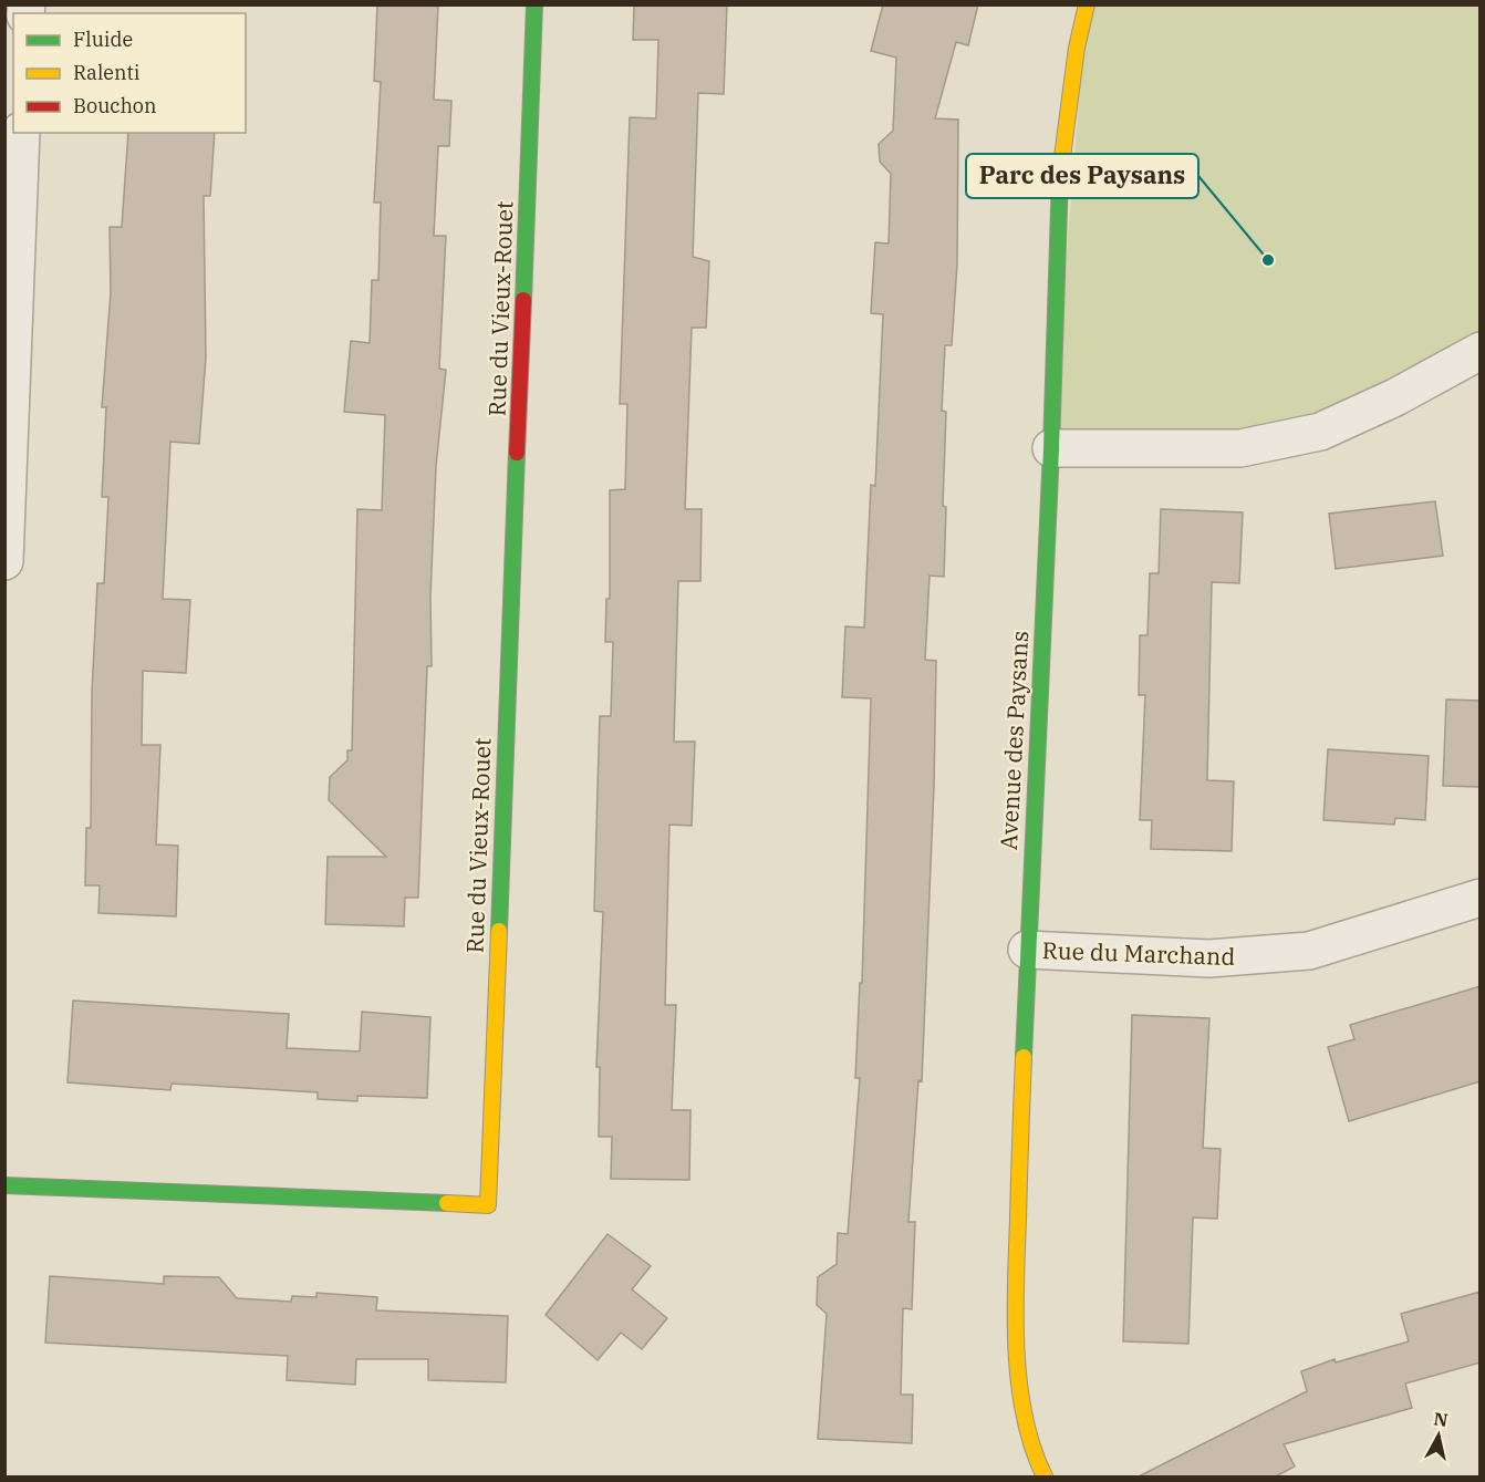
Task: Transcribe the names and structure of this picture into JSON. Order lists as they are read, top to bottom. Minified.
{"streets":{"street":["Rue du Vieux-Rouet","Avenue des Paysans","Rue du Marchand"]},"crossings":[["Avenue des Paysans","Rue du Marchand"]],"places":["Parc des Paysans"],"legend":["Fluide","Ralenti","Bouchon"],"north":"top"}
